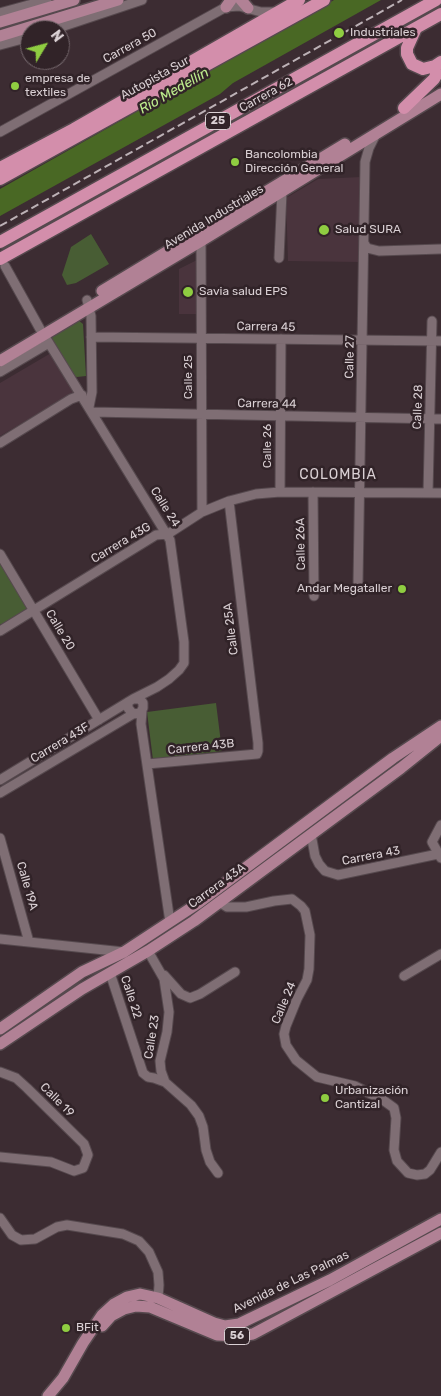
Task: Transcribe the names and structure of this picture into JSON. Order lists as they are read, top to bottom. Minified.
{"streets":{"highway":["Autopista Sur","Carrera 62","25"],"main road":["Avenida Industriales","Carrera 43A","Avenida de Las Palmas","56"],"street":["Carrera 50","Carrera 45","Calle 27","Calle 25","Carrera 44","Calle 28","Calle 26","Calle 24","Carrera 43G","Calle 26A","Calle 25A","Calle 20","Carrera 43F","Carrera 43B","Carrera 43","Calle 19A","Calle 22","Calle 23","Calle 19"]},"crossings":[["Carrera 50","Autopista Sur"],["Carrera 62","Calle 24"],["Avenida Industriales","Calle 27"],["Avenida Industriales","Calle 25"],["Avenida Industriales","Calle 24"],["Carrera 45","Calle 27"],["Carrera 45","Calle 25"],["Carrera 45","Calle 28"],["Carrera 45","Calle 26"],["Calle 27","Carrera 44"],["Calle 27","Carrera 43G"],["Calle 25","Carrera 44"],["Calle 25","Carrera 43G"],["Carrera 44","Calle 28"],["Carrera 44","Calle 26"],["Carrera 44","Calle 24"],["Calle 28","Carrera 43G"],["Calle 26","Carrera 43G"],["Calle 24","Carrera 43G"],["Calle 24","Carrera 43F"],["Calle 24","Carrera 43A"],["Carrera 43G","Calle 26A"],["Carrera 43G","Calle 25A"],["Carrera 43G","Calle 20"],["Calle 25A","Carrera 43B"],["Calle 20","Carrera 43F"],["Carrera 43","Carrera 43A"],["Carrera 43A","Calle 22"],["Carrera 43A","Calle 23"],["Calle 22","Calle 23"]],"districts":["COLOMBIA"],"water":["Río Medellín"],"places":["Industriales","empresa de textiles","Bancolombia Dirección General","Salud SURA","Savia salud EPS","Andar Megataller","Urbanización Cantizal","BFit"],"north":"top right"}
